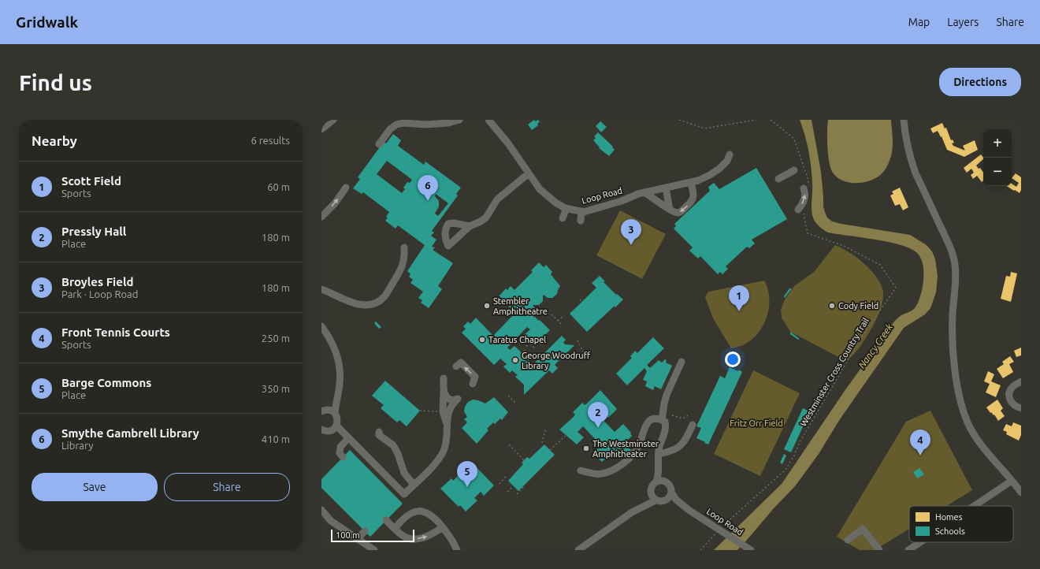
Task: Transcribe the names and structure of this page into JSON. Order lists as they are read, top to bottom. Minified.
{"streets":{"street":["Loop Road"],"path":["Westminster Cross Country Trail"]},"crossings":[["Loop Road","Westminster Cross Country Trail"]],"water":["Nancy Creek"],"parks":["Fritz Orr Field"],"places":["Stembler Amphitheatre","Cody Field","Taratus Chapel","George Woodruff Library","The Westminster Amphitheater"],"legend":["Homes","Schools"],"scale_bar":"100 m","page":{"header":"Gridwalk","nav":["Map","Layers","Share"],"buttons":["Directions",["Save","Share"]],"title":"Find us","heading":["Nearby","6 results"],"map_buttons":["+","−"],"list":[{"mark":"1","name":"Scott Field","note":"Sports","value":"60 m"},{"mark":"2","name":"Pressly Hall","note":"Place","value":"180 m"},{"mark":"3","name":"Broyles Field","note":"Park · Loop Road","value":"180 m"},{"mark":"4","name":"Front Tennis Courts","note":"Sports","value":"250 m"},{"mark":"5","name":"Barge Commons","note":"Place","value":"350 m"},{"mark":"6","name":"Smythe Gambrell Library","note":"Library","value":"410 m"}],"pins":["6","3","1","2","4","5"],"scale":"100 m"}}
